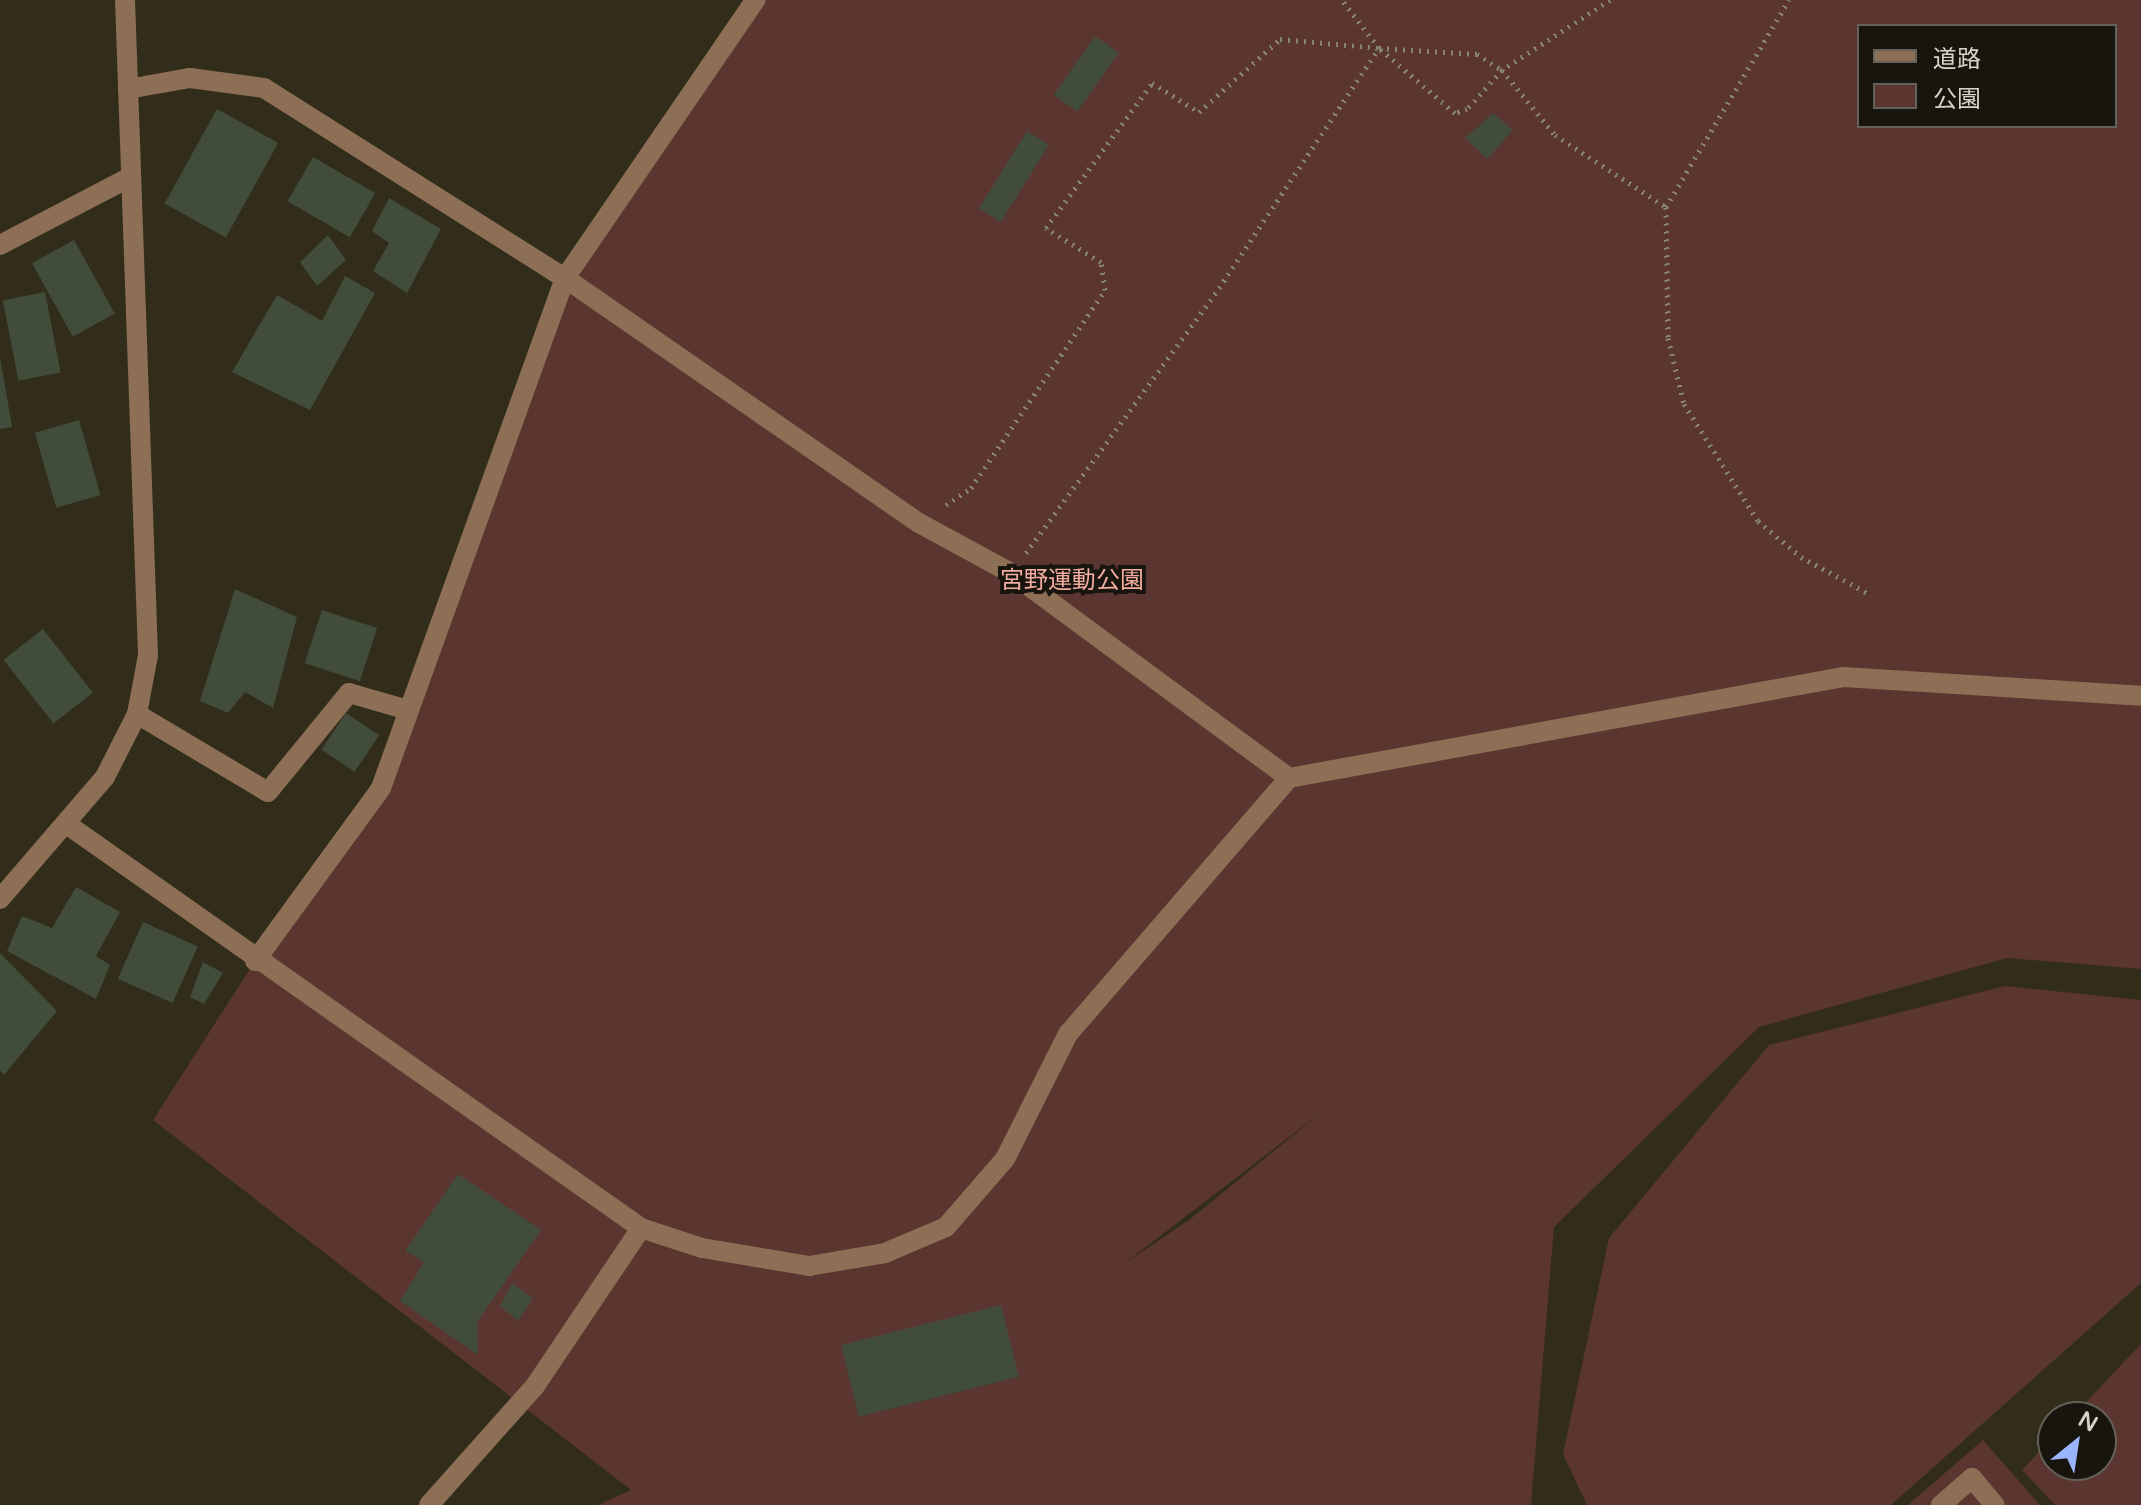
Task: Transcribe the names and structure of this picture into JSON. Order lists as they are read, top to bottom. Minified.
{"parks":["宮野運動公園"],"legend":["道路","公園"],"north":"top right"}
